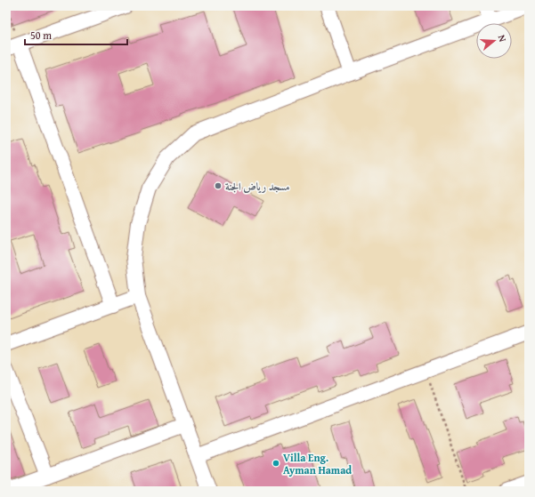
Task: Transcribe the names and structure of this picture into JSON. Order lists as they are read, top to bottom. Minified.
{"places":["مسجد رياض الجنة","Villa Eng. Ayman Hamad"],"scale_bar":"50 m","north":"right"}
